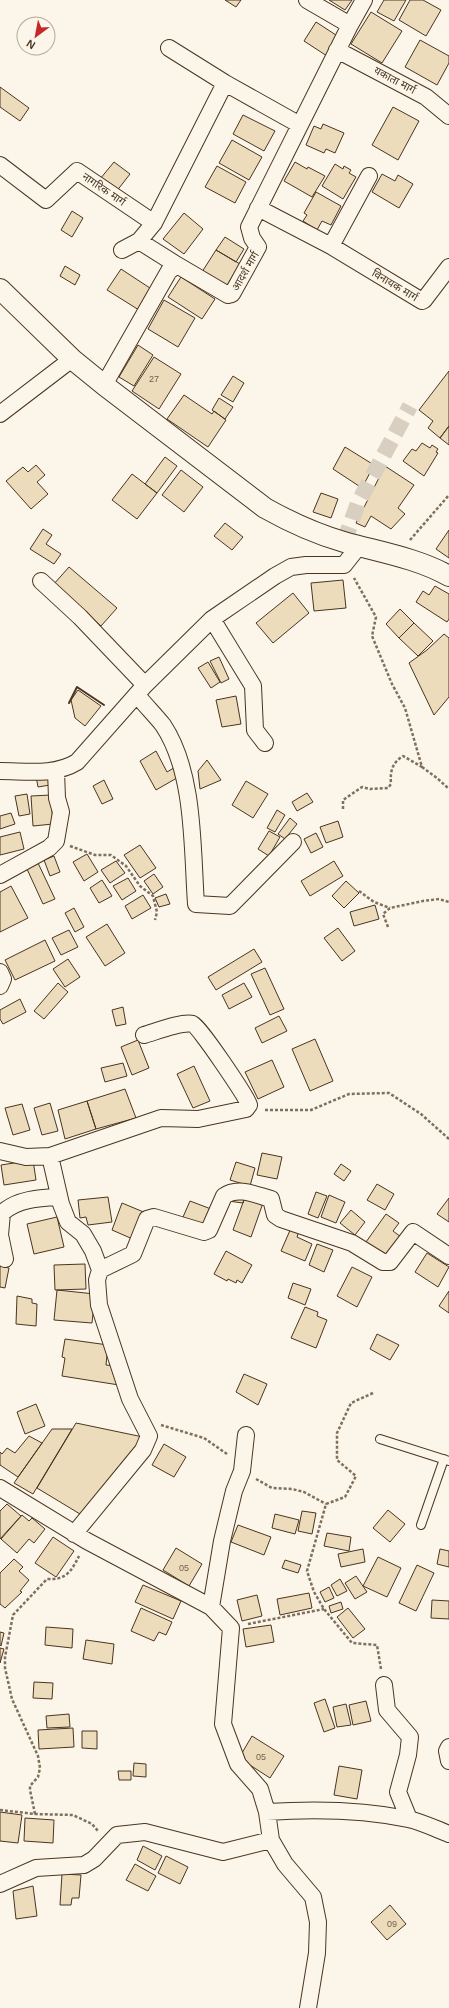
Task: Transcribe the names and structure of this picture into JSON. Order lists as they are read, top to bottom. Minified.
{"streets":{"street":["यकाता मार्ग","नागरिक मार्ग","आदर्श मार्ग","विनायक मार्ग"]},"crossings":[["यकाता मार्ग","आदर्श मार्ग"],["आदर्श मार्ग","विनायक मार्ग"]],"house_numbers":["27","05","05","09"],"north":"bottom left"}
